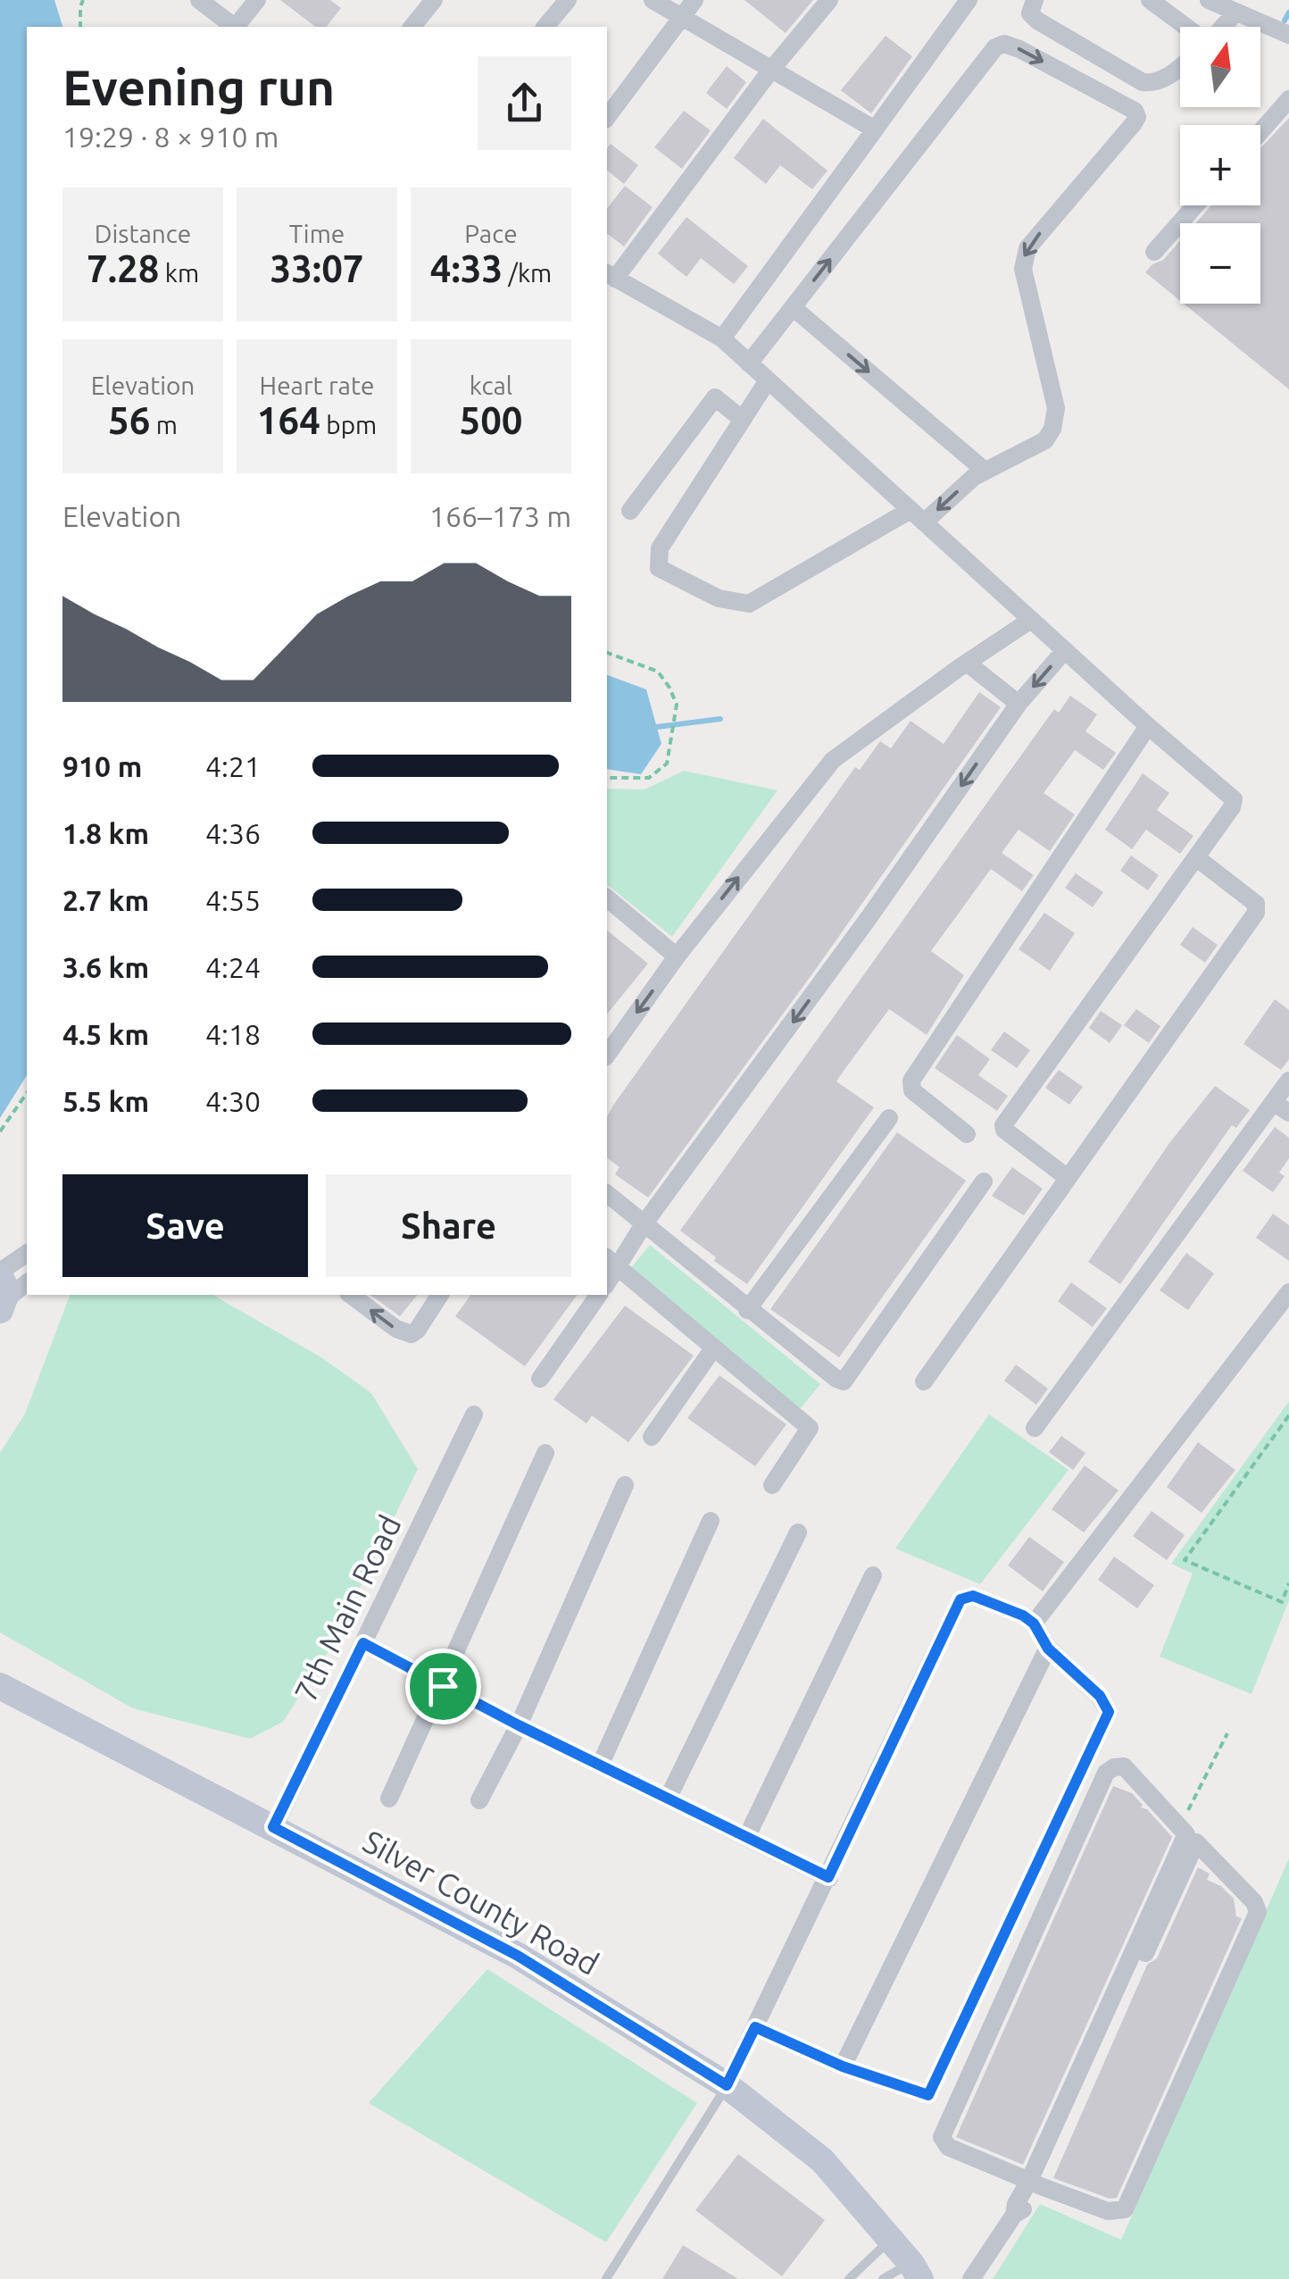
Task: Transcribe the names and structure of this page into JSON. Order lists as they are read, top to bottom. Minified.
{"streets":{"street":["7th Main Road","Silver County Road"]},"crossings":[["7th Main Road","Silver County Road"]],"north":"top","page":{"map_buttons":["+","−"],"heading":["Evening run","19:29 · 8 × 910 m"],"stats":[["Distance","7.28 km"],["Time","33:07"],["Pace","4:33 /km"],["Elevation","56 m"],["Heart rate","164 bpm"],["kcal","500"]],"chart":["Elevation","166–173 m"],"list":[{"name":"910 m","note":"4:21"},{"name":"1.8 km","note":"4:36"},{"name":"2.7 km","note":"4:55"},{"name":"3.6 km","note":"4:24"},{"name":"4.5 km","note":"4:18"},{"name":"5.5 km","note":"4:30"}],"buttons":["Save","Share"]}}
